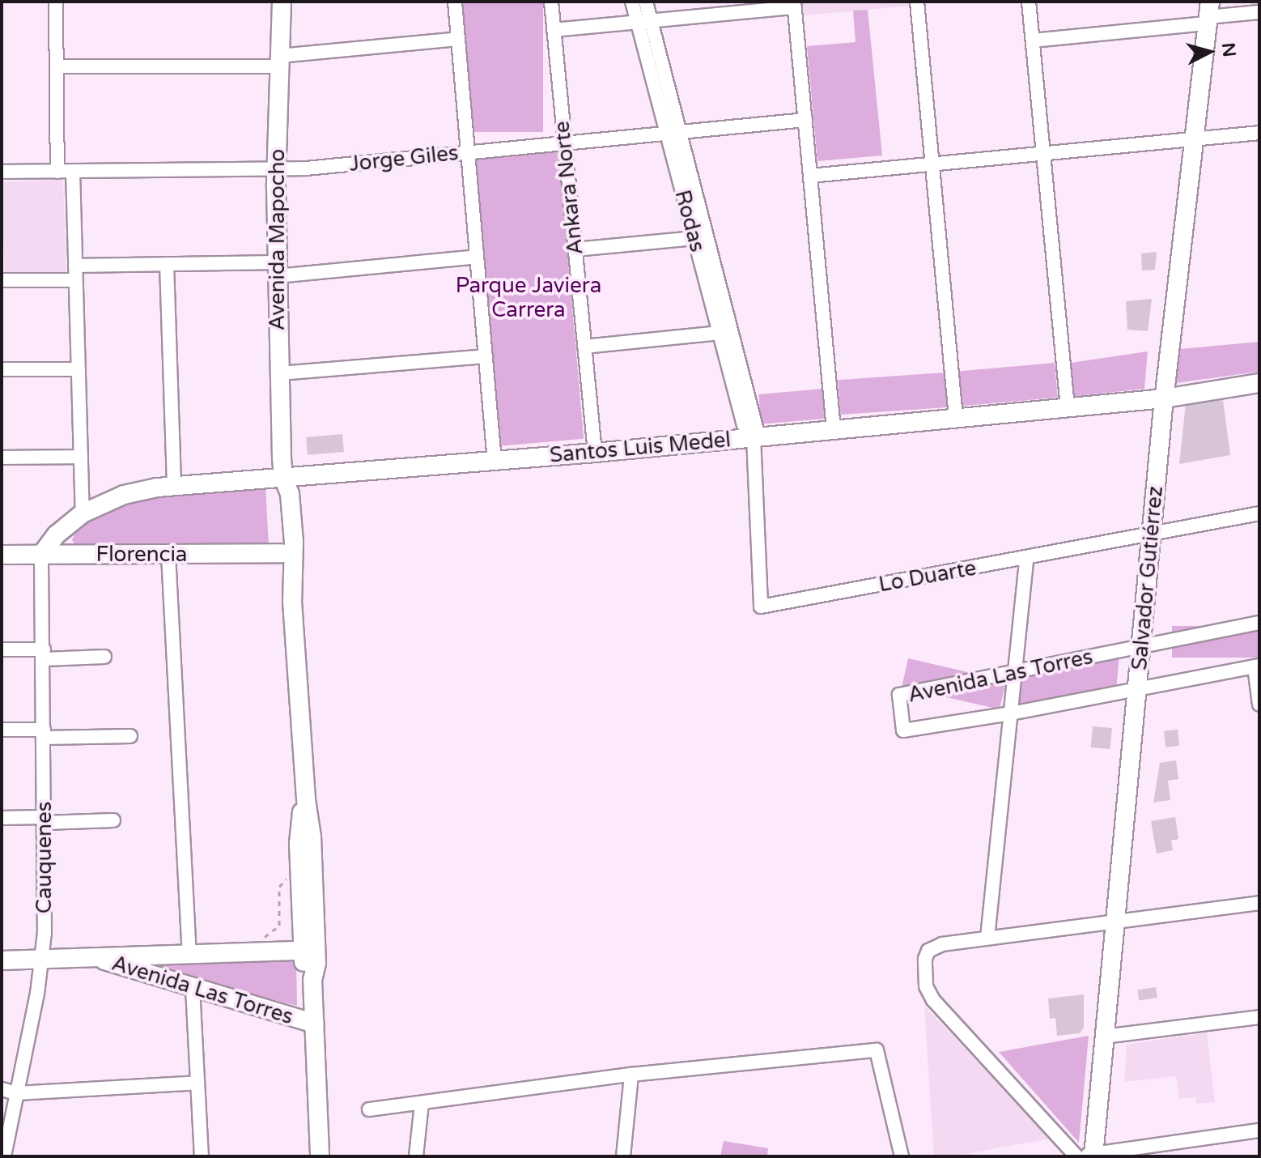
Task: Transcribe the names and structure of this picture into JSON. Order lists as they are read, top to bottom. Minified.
{"streets":{"main road":["Avenida Mapocho","Santos Luis Medel","Florencia","Salvador Gutiérrez","Avenida Las Torres"],"street":["Jorge Giles","Ankara Norte","Rodas","Lo Duarte","Cauquenes"]},"crossings":[["Jorge Giles","Ankara Norte"],["Jorge Giles","Rodas"],["Jorge Giles","Avenida Mapocho"],["Ankara Norte","Santos Luis Medel"],["Rodas","Santos Luis Medel"],["Rodas","Lo Duarte"],["Avenida Mapocho","Santos Luis Medel"],["Avenida Mapocho","Florencia"],["Avenida Mapocho","Avenida Las Torres"],["Santos Luis Medel","Florencia"],["Santos Luis Medel","Lo Duarte"],["Santos Luis Medel","Salvador Gutiérrez"],["Santos Luis Medel","Cauquenes"],["Florencia","Cauquenes"],["Lo Duarte","Salvador Gutiérrez"],["Salvador Gutiérrez","Avenida Las Torres"],["Avenida Las Torres","Cauquenes"]],"parks":["Parque Javiera Carrera"],"north":"right"}
